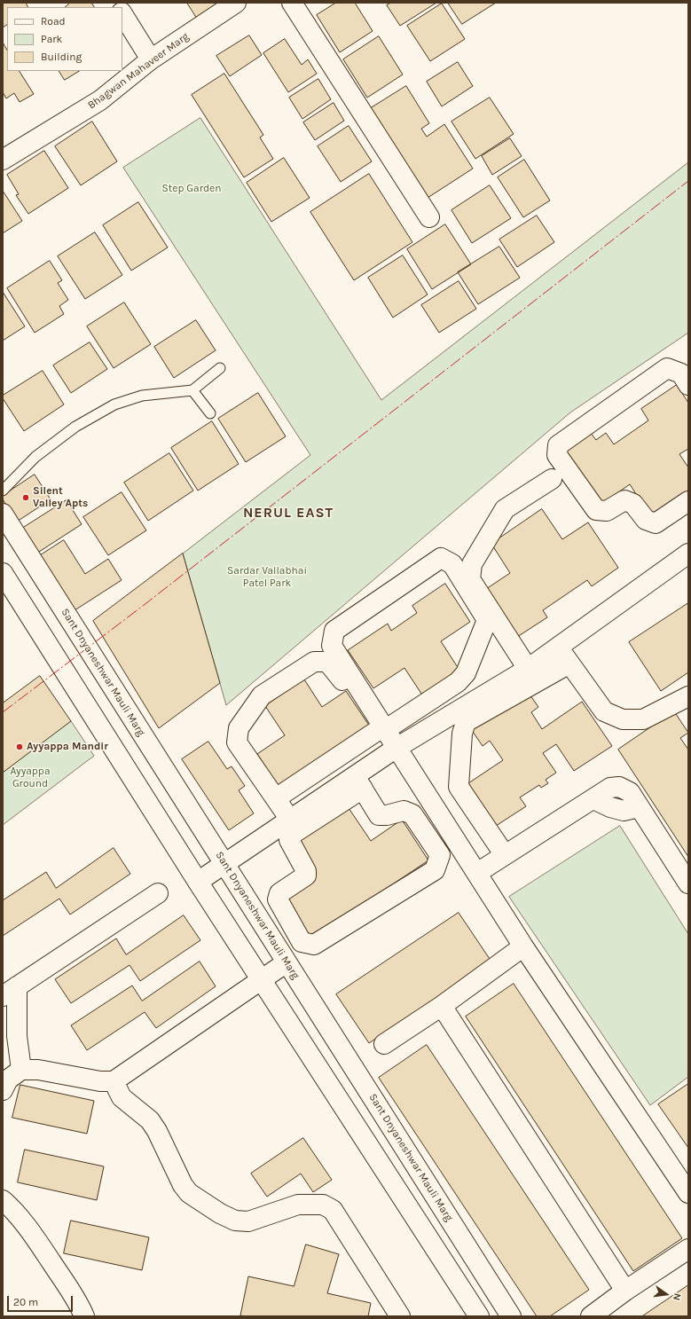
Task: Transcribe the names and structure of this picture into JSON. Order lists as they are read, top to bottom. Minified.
{"streets":{"street":["Bhagwan Mahaveer Marg","Sant Dnyaneshwar Mauli Marg"]},"districts":["NERUL EAST"],"parks":["Step Garden","Sardar Vallabhai Patel Park","Ayyappa Ground"],"places":["Silent Valley Apts","Ayyappa Mandir"],"legend":["Road","Park","Building"],"scale_bar":"20 m","north":"right"}
